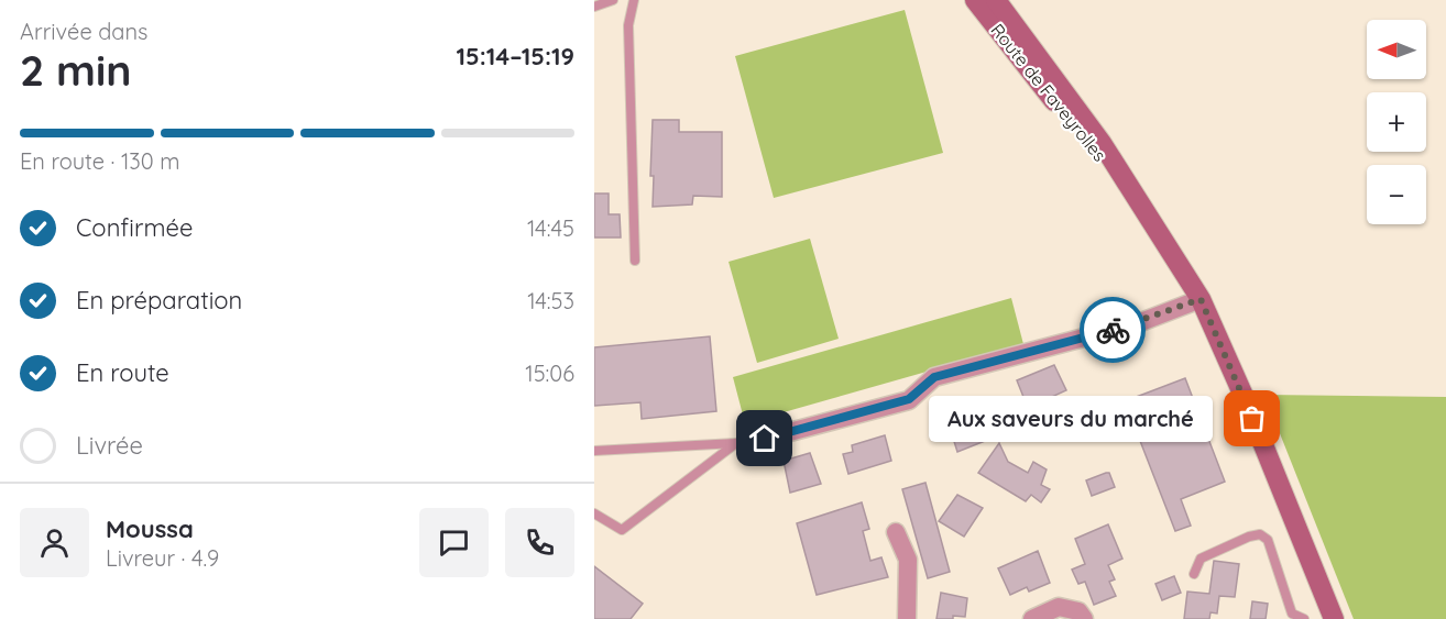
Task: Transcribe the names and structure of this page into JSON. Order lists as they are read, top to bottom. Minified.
{"streets":{"main road":["Route de Faveyrolles"]},"places":["Aux saveurs du marché"],"north":"left","page":{"heading":["2 min","Arrivée dans","15:14–15:19"],"panel":["Moussa","Livreur · 4.9"],"map_buttons":["+","−"],"bar":"En route · 130 m","list":[["Confirmée","14:45"],["En préparation","14:53"],["En route","15:06"],"Livrée"],"bubble":"Aux saveurs du marché"}}
